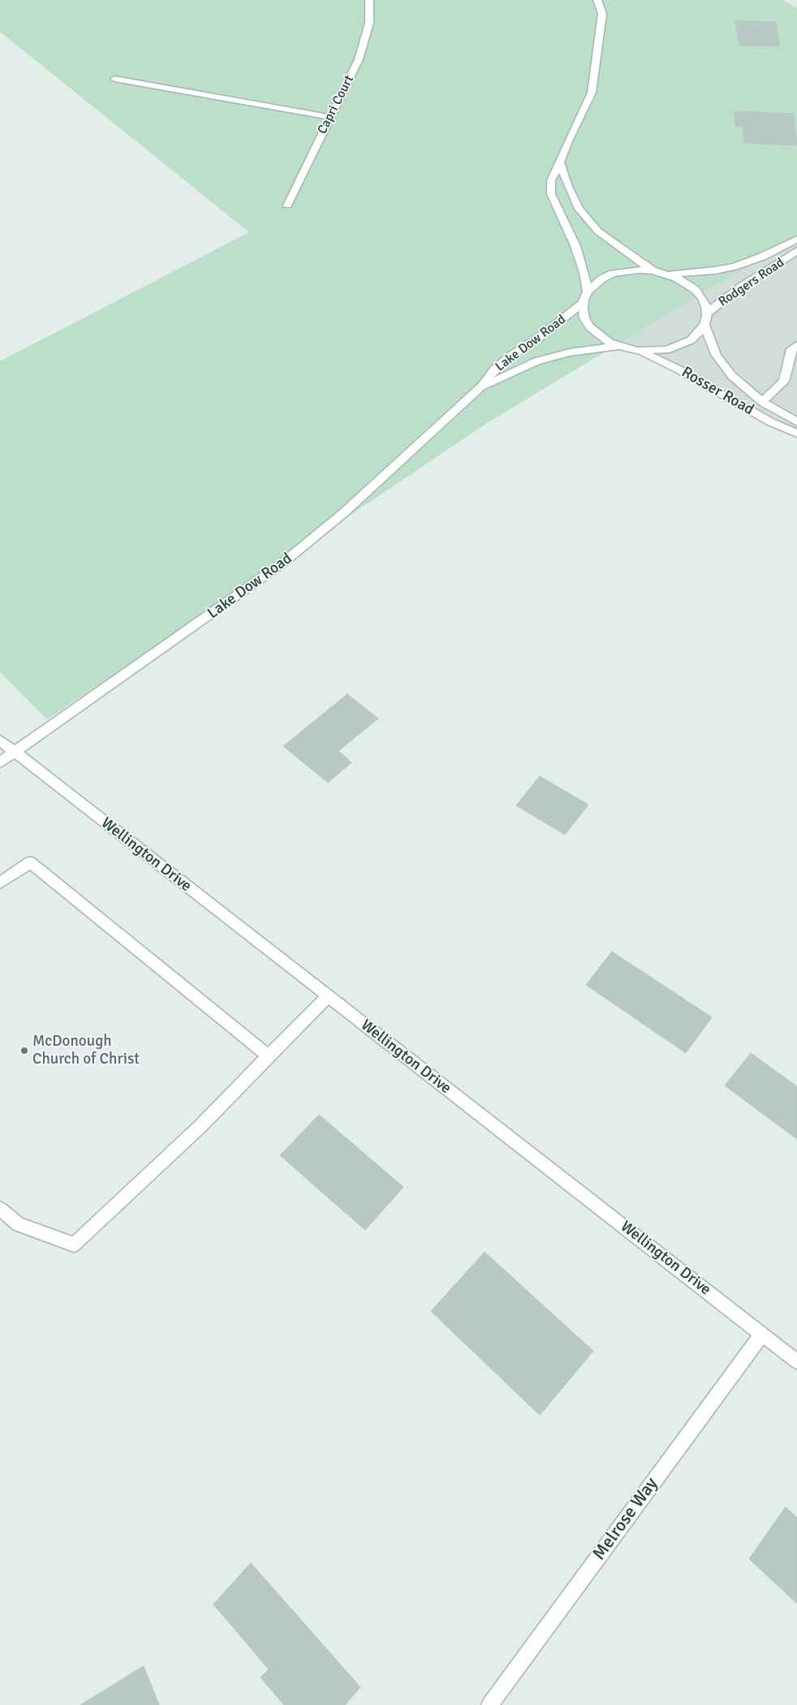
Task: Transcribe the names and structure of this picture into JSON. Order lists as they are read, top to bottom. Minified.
{"streets":{"street":["Capri Court","Rodgers Road","Lake Dow Road","Rosser Road","Wellington Drive","Melrose Way"]},"crossings":[["Rodgers Road","Lake Dow Road"],["Rodgers Road","Rosser Road"],["Lake Dow Road","Rosser Road"],["Lake Dow Road","Wellington Drive"],["Wellington Drive","Melrose Way"]],"places":["McDonough Church of Christ"]}
